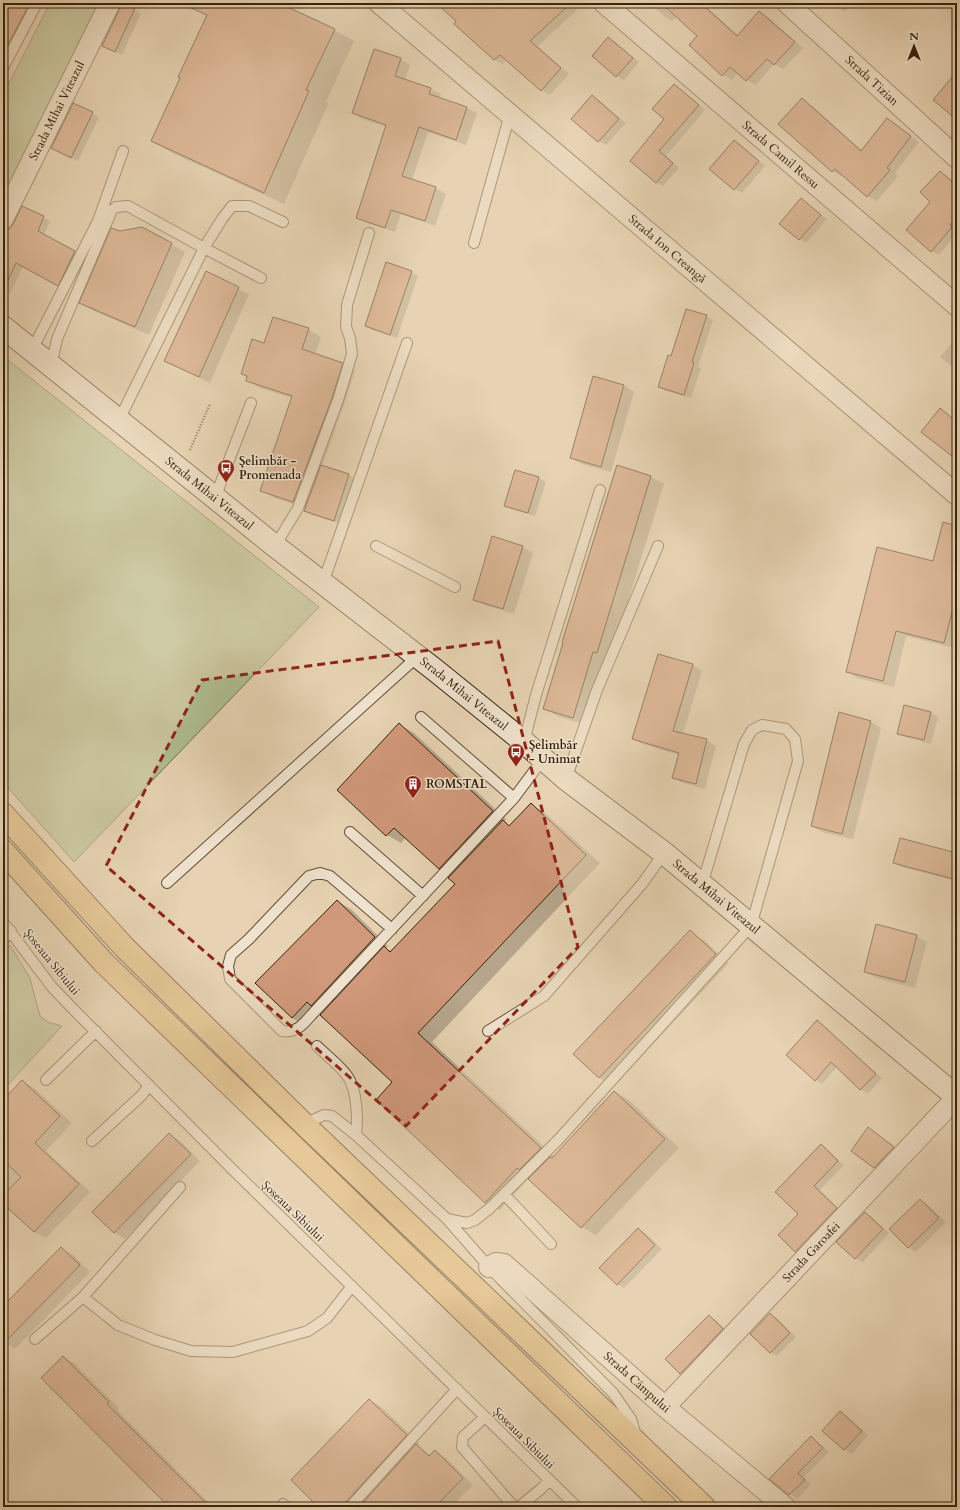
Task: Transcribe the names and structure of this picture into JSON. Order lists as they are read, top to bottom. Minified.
{"streets":{"main road":["Strada Mihai Viteazul"],"street":["Strada Tizian","Strada Camil Ressu","Strada Ion Creangă","Strada Garoafei","Strada Câmpului"],"lane":["Șoseaua Sibiului"]},"crossings":[["Strada Mihai Viteazul","Strada Garoafei"],["Strada Garoafei","Strada Câmpului"]],"places":{"bus stop":["Șelimbăr - Promenada","Șelimbăr - Unimat"],"building":["ROMSTAL"]},"north":"top"}
